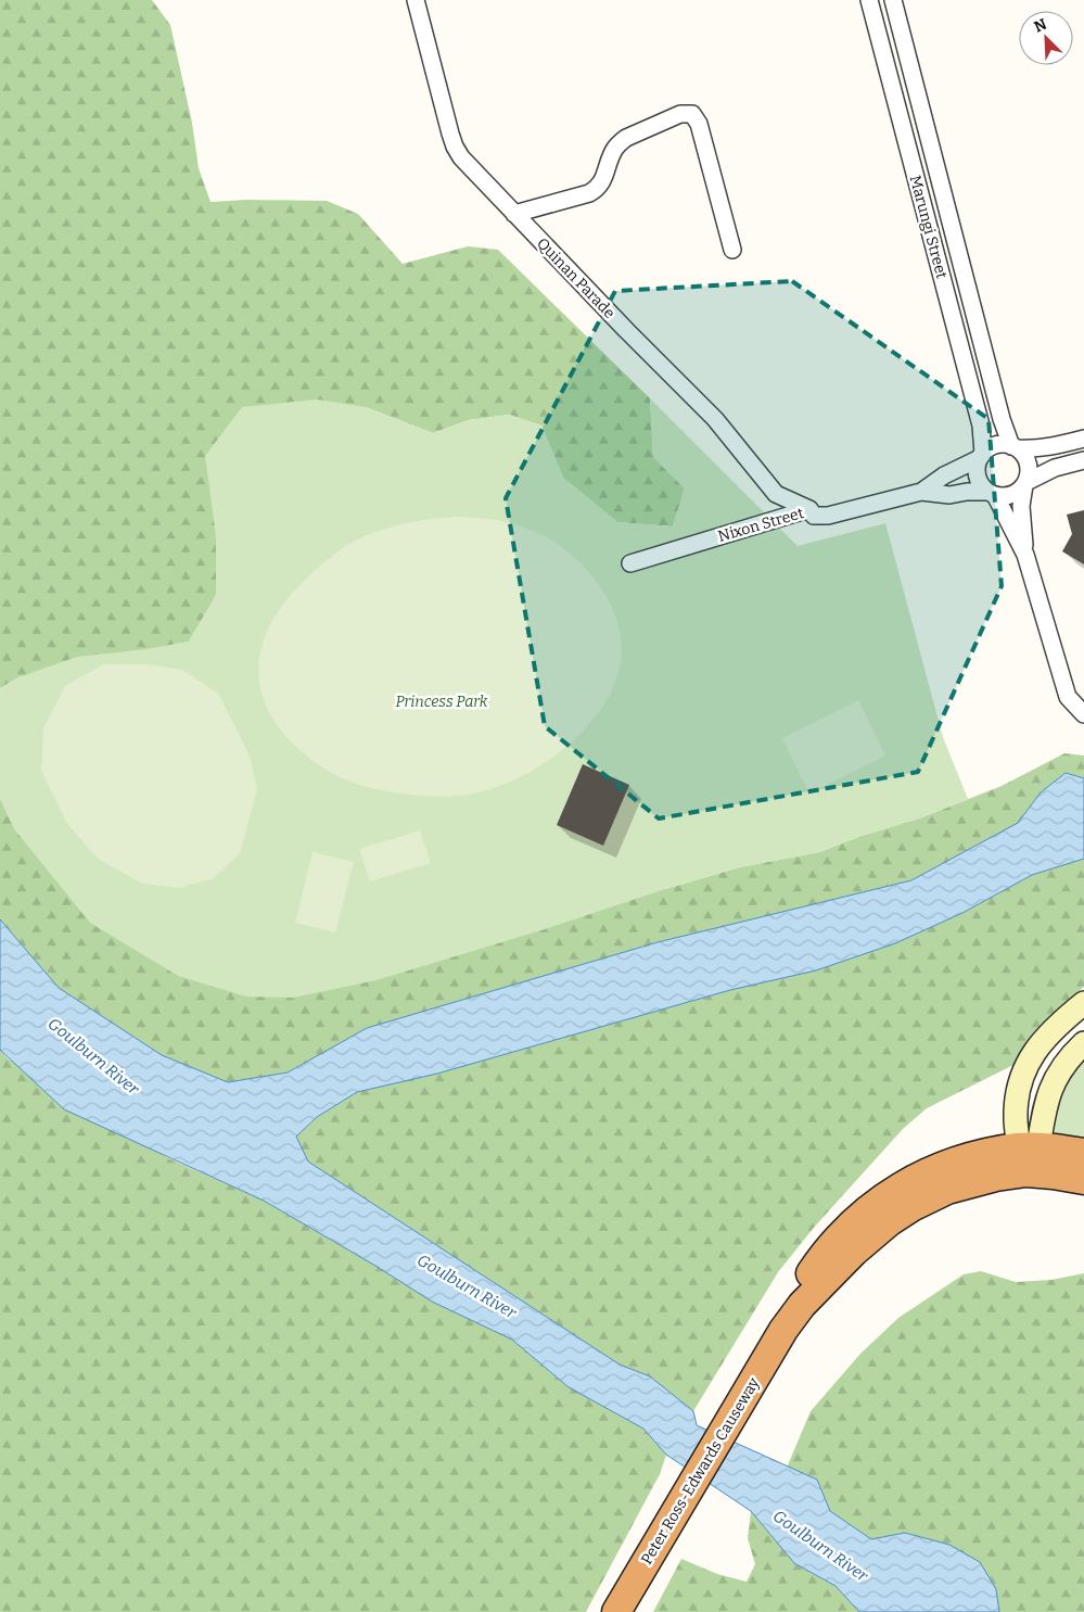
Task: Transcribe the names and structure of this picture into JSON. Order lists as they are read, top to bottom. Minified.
{"streets":{"highway":["Peter Ross-Edwards Causeway"],"street":["Marungi Street","Quinan Parade","Nixon Street"]},"crossings":[["Marungi Street","Nixon Street"],["Quinan Parade","Nixon Street"]],"water":["Goulburn River"],"parks":["Princess Park"],"north":"top left"}
